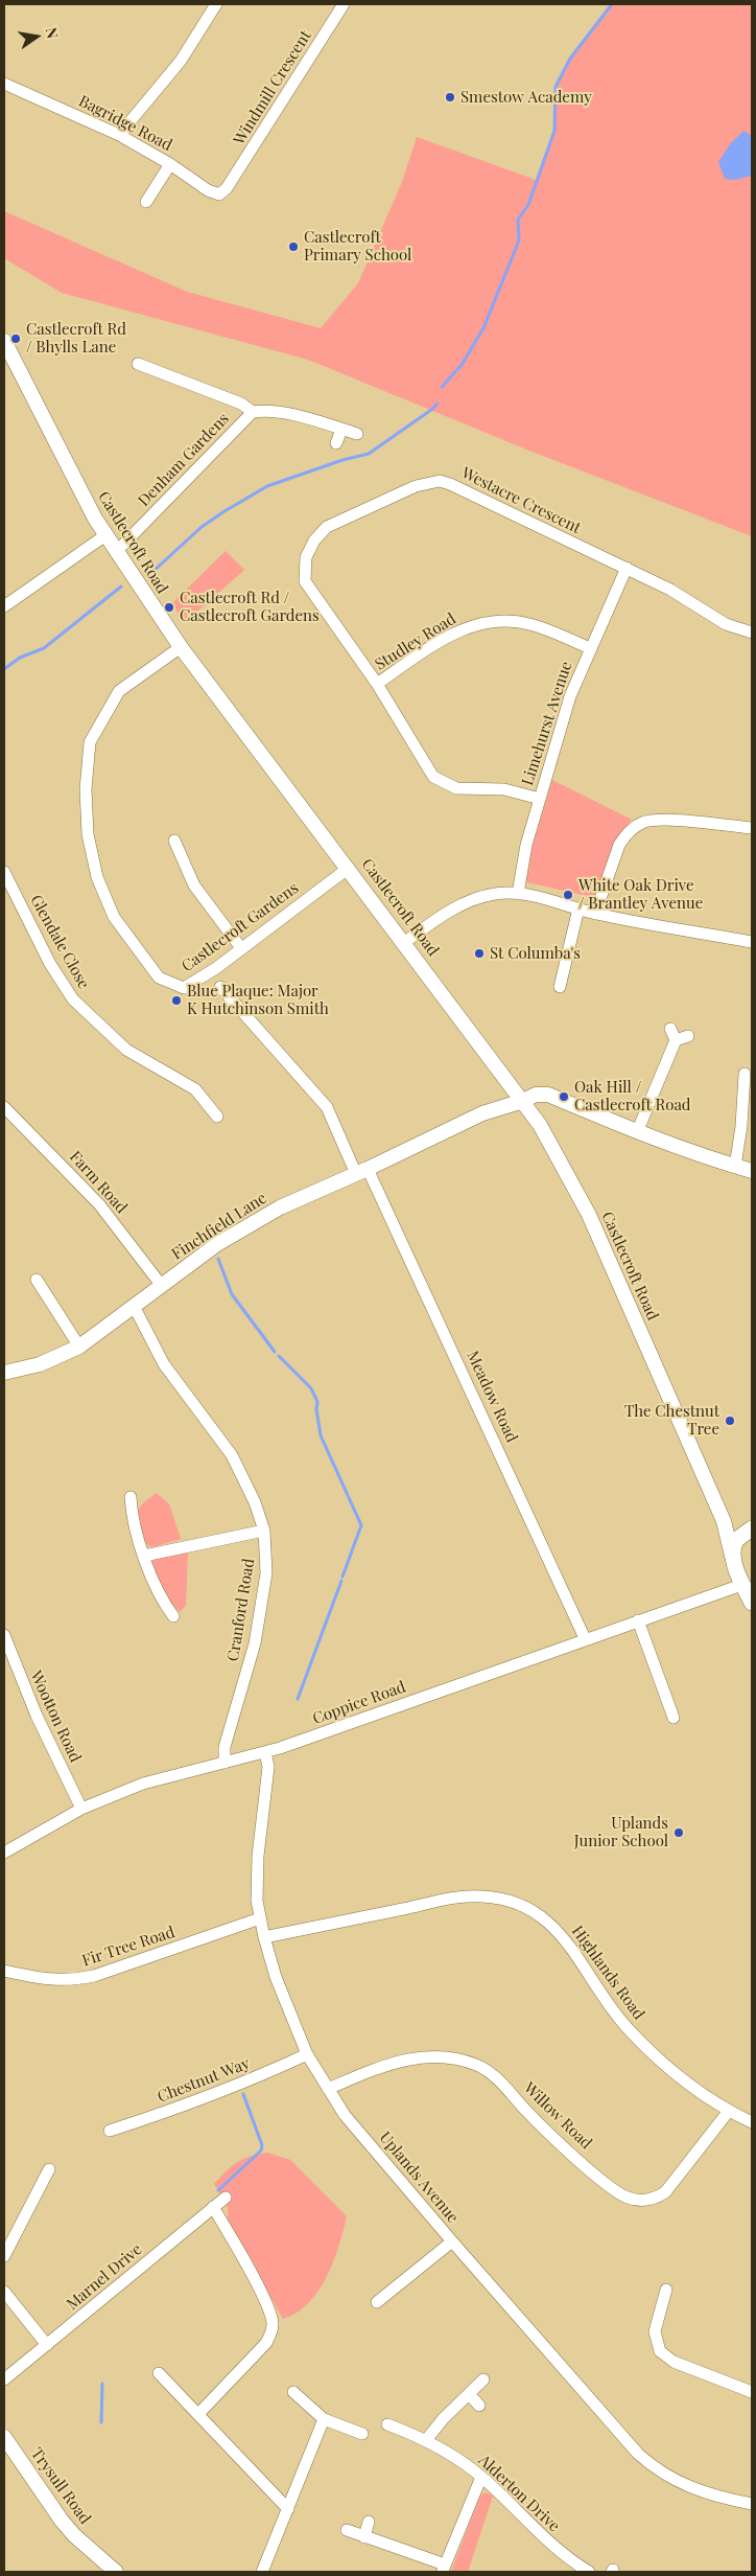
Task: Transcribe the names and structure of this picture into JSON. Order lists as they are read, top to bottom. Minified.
{"streets":{"street":["Windmill Crescent","Bagridge Road","Denham Gardens","Westacre Crescent","Castlecroft Road","Studley Road","Limehurst Avenue","Castlecroft Gardens","Glendale Close","Farm Road","Finchfield Lane","Meadow Road","Cranford Road","Coppice Road","Wootton Road","Fir Tree Road","Highlands Road","Chestnut Way","Willow Road","Uplands Avenue","Marnel Drive","Trysull Road","Alderton Drive"]},"crossings":[["Windmill Crescent","Bagridge Road"],["Denham Gardens","Castlecroft Road"],["Westacre Crescent","Studley Road"],["Westacre Crescent","Limehurst Avenue"],["Castlecroft Road","Castlecroft Gardens"],["Castlecroft Road","Finchfield Lane"],["Studley Road","Limehurst Avenue"],["Farm Road","Finchfield Lane"],["Finchfield Lane","Meadow Road"],["Finchfield Lane","Cranford Road"],["Meadow Road","Coppice Road"],["Cranford Road","Coppice Road"],["Coppice Road","Wootton Road"],["Coppice Road","Uplands Avenue"],["Fir Tree Road","Uplands Avenue"],["Highlands Road","Willow Road"],["Highlands Road","Uplands Avenue"],["Chestnut Way","Uplands Avenue"],["Willow Road","Uplands Avenue"]],"places":["Smestow Academy","Castlecroft Primary School","Castlecroft Rd / Bhylls Lane","Castlecroft Rd / Castlecroft Gardens","White Oak Drive / Brantley Avenue","St Columba's","Blue Plaque: Major K Hutchinson Smith","Oak Hill / Castlecroft Road","The Chestnut Tree","Uplands Junior School"],"north":"right"}
